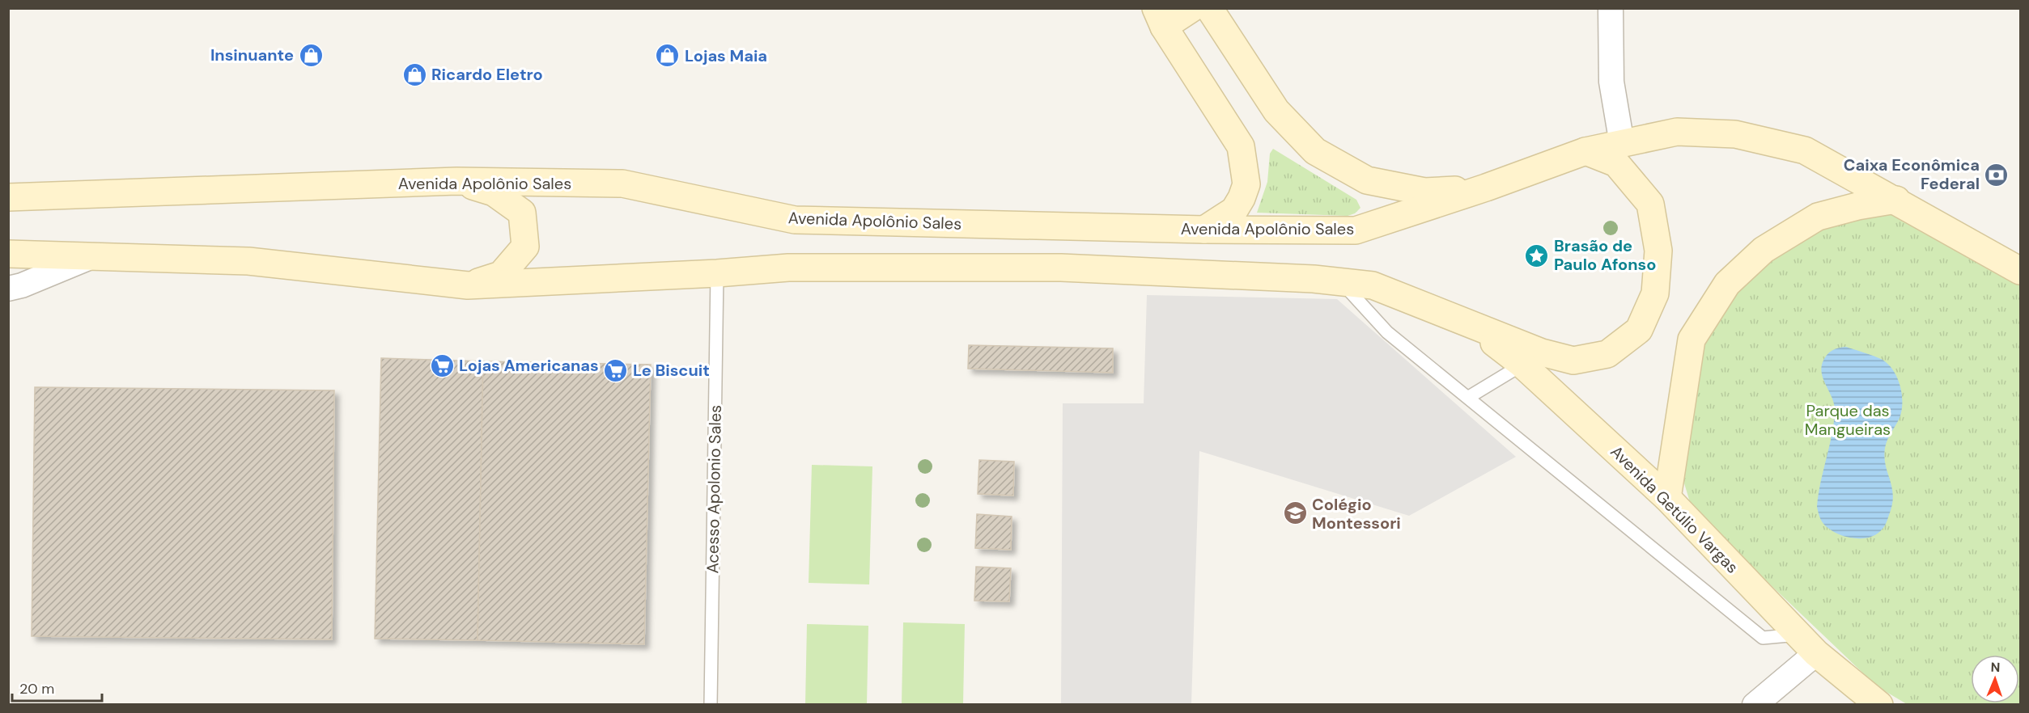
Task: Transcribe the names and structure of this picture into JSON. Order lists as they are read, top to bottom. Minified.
{"streets":{"street":["Avenida Apolônio Sales","Avenida Getúlio Vargas"],"lane":["Acesso Apolonio Sales"]},"parks":["Parque das Mangueiras"],"places":{"shop":["Insinuante","Lojas Maia","Ricardo Eletro"],"bank":["Caixa Econômica Federal"],"place":["Brasão de Paulo Afonso"],"supermarket":["Lojas Americanas","Le Biscuit"],"school or university":["Colégio Montessori"]},"scale_bar":"20 m","north":"top"}
